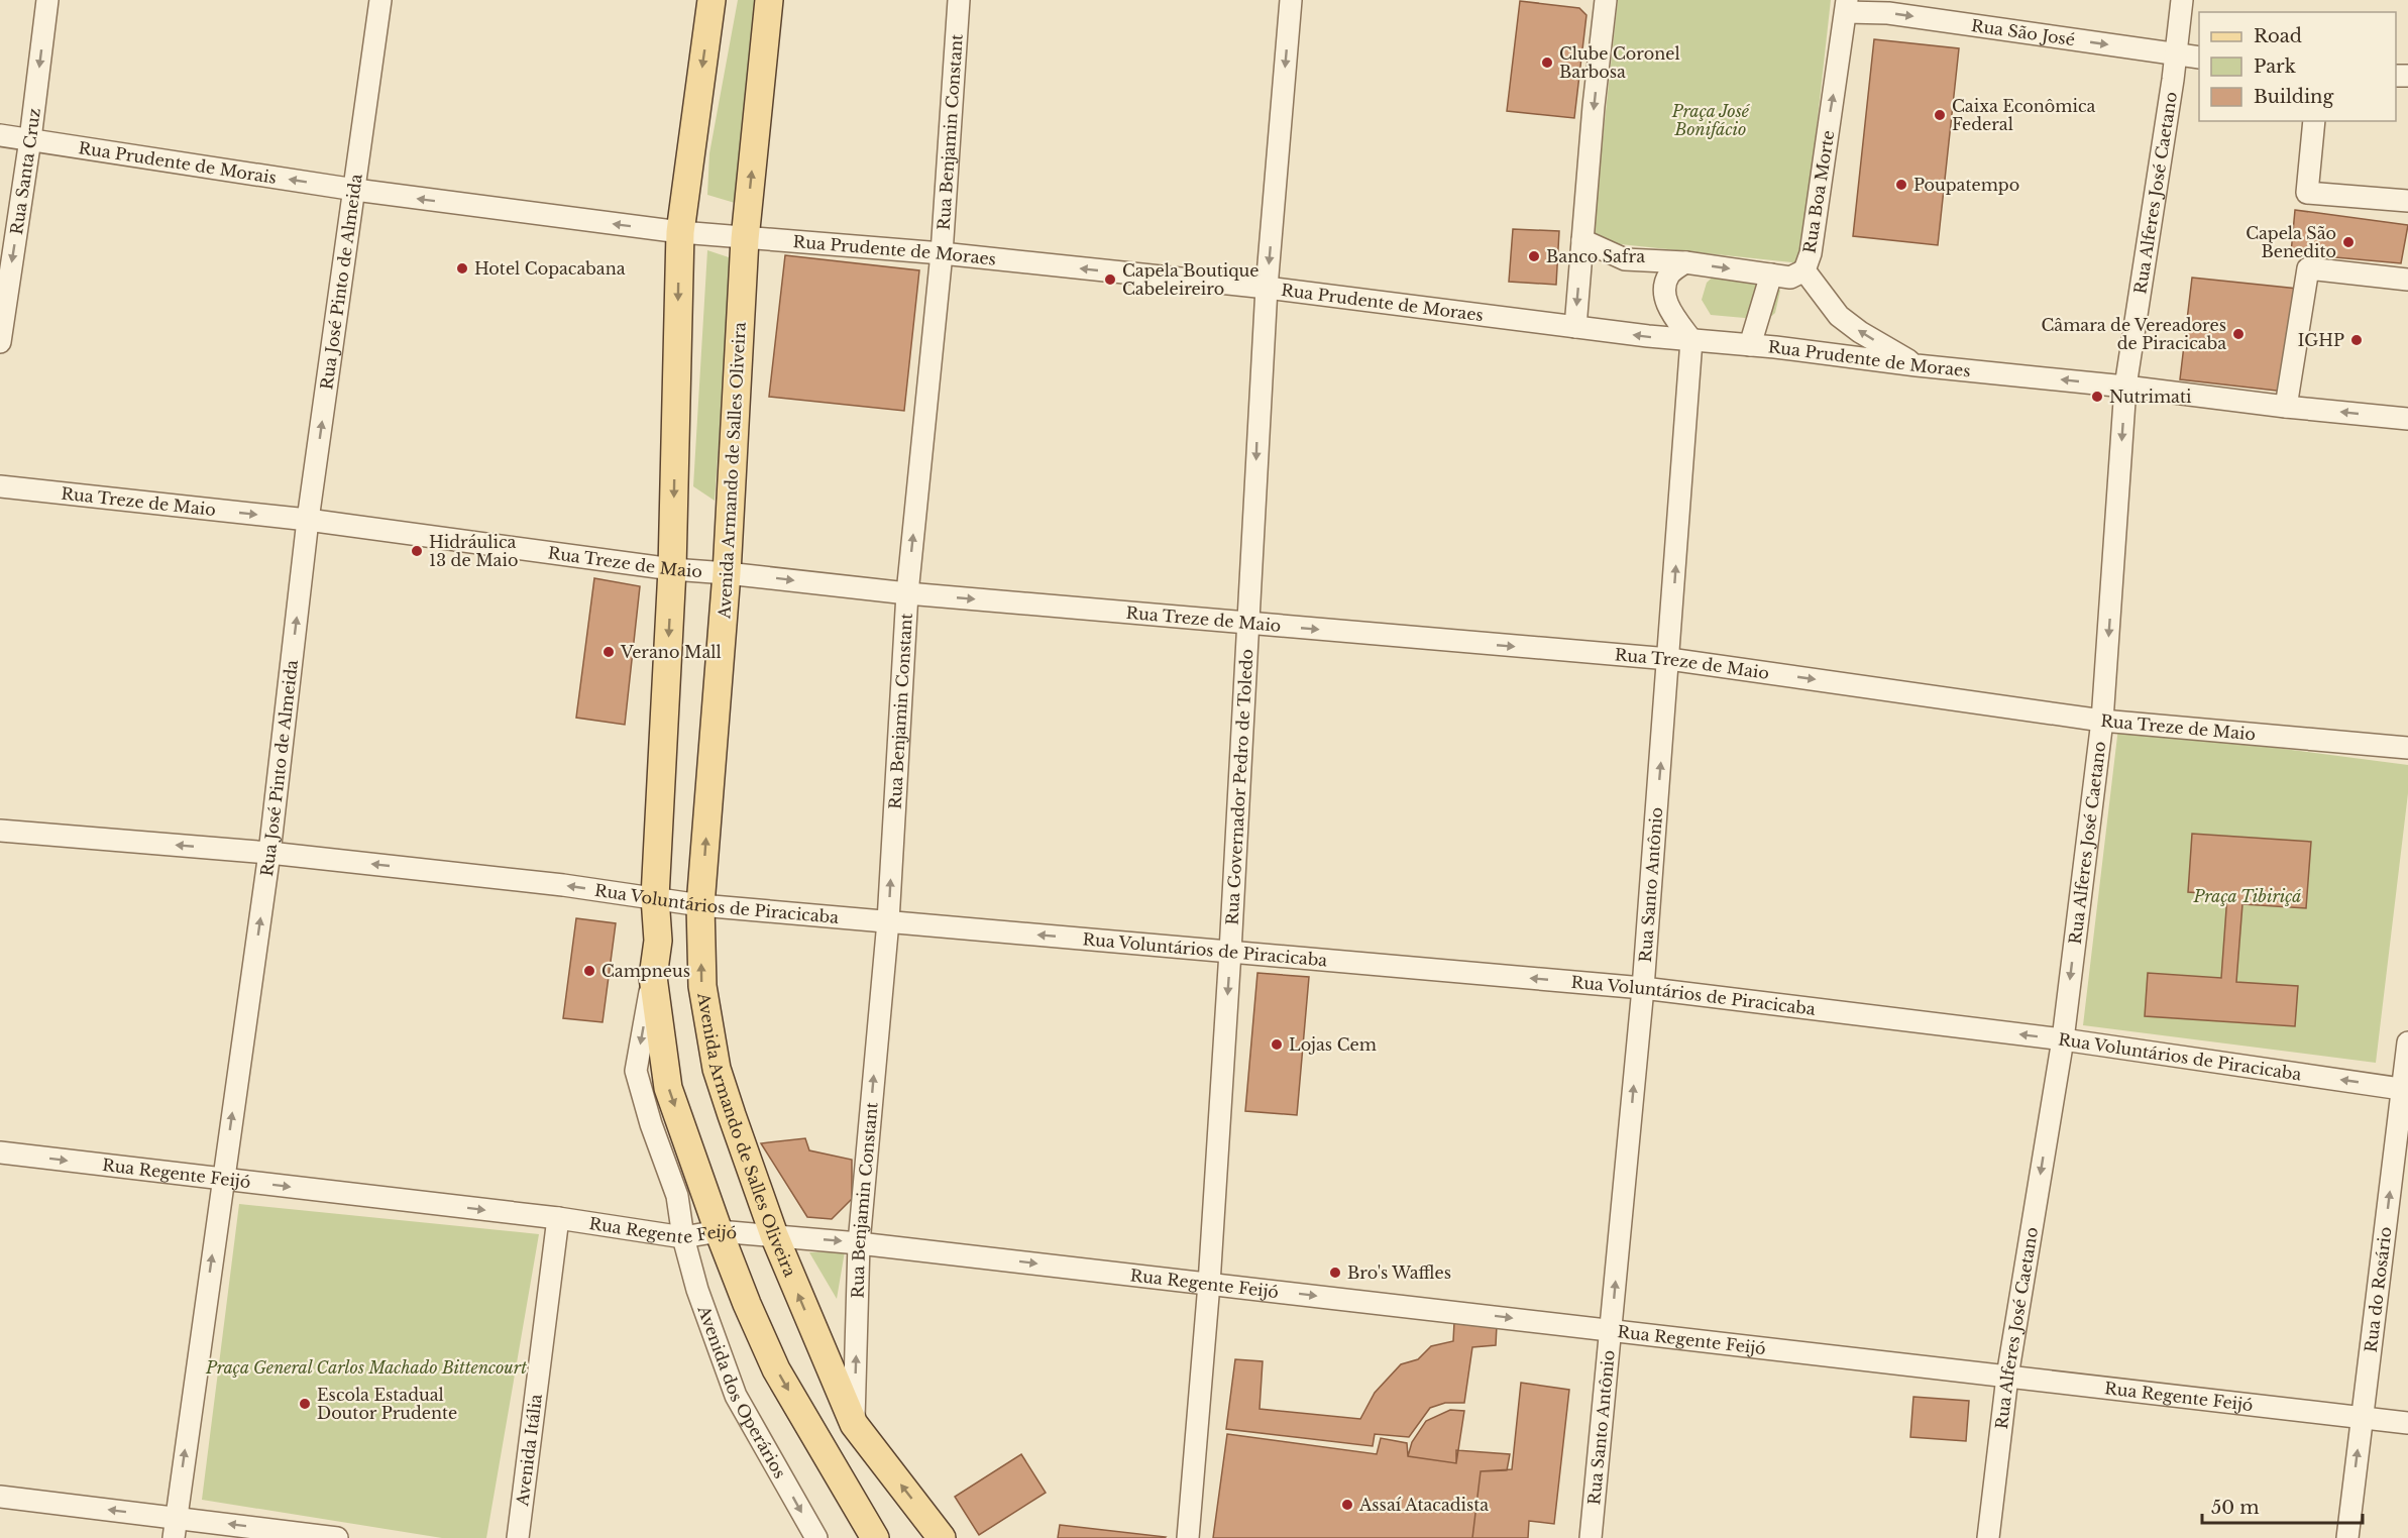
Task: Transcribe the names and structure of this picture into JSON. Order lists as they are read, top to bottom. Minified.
{"streets":{"main road":["Avenida Armando de Salles Oliveira"],"street":["Rua São José","Rua Benjamin Constant","Rua Prudente de Morais","Rua Santa Cruz","Rua Boa Morte","Rua Alferes José Caetano","Rua Prudente de Moraes","Rua José Pinto de Almeida","Rua Treze de Maio","Rua Governador Pedro de Toledo","Rua Santo Antônio","Rua Voluntários de Piracicaba","Rua Regente Feijó","Rua do Rosário","Avenida dos Operários","Avenida Itália"]},"crossings":[["Rua São José","Rua Boa Morte"],["Rua São José","Rua Alferes José Caetano"],["Rua Benjamin Constant","Rua Prudente de Moraes"],["Rua Benjamin Constant","Avenida Armando de Salles Oliveira"],["Rua Benjamin Constant","Rua Treze de Maio"],["Rua Benjamin Constant","Rua Voluntários de Piracicaba"],["Rua Benjamin Constant","Rua Regente Feijó"],["Rua Prudente de Morais","Rua Santa Cruz"],["Rua Prudente de Morais","Rua Prudente de Moraes"],["Rua Prudente de Morais","Rua José Pinto de Almeida"],["Rua Boa Morte","Rua Prudente de Moraes"],["Rua Alferes José Caetano","Rua Prudente de Moraes"],["Rua Alferes José Caetano","Rua Treze de Maio"],["Rua Alferes José Caetano","Rua Voluntários de Piracicaba"],["Rua Alferes José Caetano","Rua Regente Feijó"],["Rua Prudente de Moraes","Rua José Pinto de Almeida"],["Rua Prudente de Moraes","Avenida Armando de Salles Oliveira"],["Rua Prudente de Moraes","Rua Governador Pedro de Toledo"],["Rua Prudente de Moraes","Rua Santo Antônio"],["Rua José Pinto de Almeida","Rua Treze de Maio"],["Rua José Pinto de Almeida","Rua Voluntários de Piracicaba"],["Rua José Pinto de Almeida","Rua Regente Feijó"],["Avenida Armando de Salles Oliveira","Rua Treze de Maio"],["Avenida Armando de Salles Oliveira","Rua Voluntários de Piracicaba"],["Avenida Armando de Salles Oliveira","Rua Regente Feijó"],["Rua Treze de Maio","Rua Governador Pedro de Toledo"],["Rua Treze de Maio","Rua Santo Antônio"],["Rua Governador Pedro de Toledo","Rua Voluntários de Piracicaba"],["Rua Governador Pedro de Toledo","Rua Regente Feijó"],["Rua Santo Antônio","Rua Voluntários de Piracicaba"],["Rua Santo Antônio","Rua Regente Feijó"],["Rua Voluntários de Piracicaba","Rua do Rosário"],["Rua Regente Feijó","Rua do Rosário"],["Rua Regente Feijó","Avenida dos Operários"],["Rua Regente Feijó","Avenida Itália"]],"one_way":["Rua São José","Rua Benjamin Constant","Rua Prudente de Morais","Rua Santa Cruz","Rua Boa Morte","Rua Alferes José Caetano","Rua Prudente de Moraes","Rua José Pinto de Almeida","Rua Treze de Maio","Rua Governador Pedro de Toledo","Rua Santo Antônio","Rua Voluntários de Piracicaba","Rua Regente Feijó","Rua do Rosário","Avenida dos Operários"],"parks":["Praça José Bonifácio","Praça Tibiriçá","Praça General Carlos Machado Bittencourt"],"places":["Clube Coronel Barbosa","Caixa Econômica Federal","Poupatempo","Capela São Benedito","Banco Safra","Hotel Copacabana","Capela Boutique Cabeleireiro","Câmara de Vereadores de Piracicaba","IGHP","Nutrimati","Hidráulica 13 de Maio","Verano Mall","Campneus","Lojas Cem","Bro's Waffles","Escola Estadual Doutor Prudente","Assaí Atacadista"],"legend":["Road","Park","Building"],"scale_bar":"50 m"}
